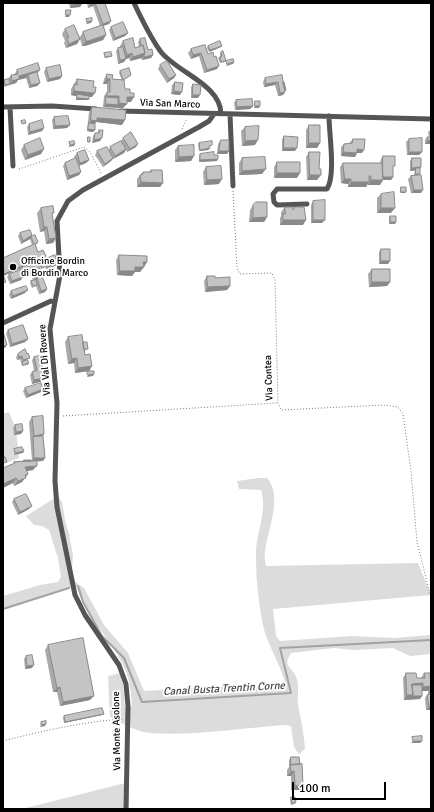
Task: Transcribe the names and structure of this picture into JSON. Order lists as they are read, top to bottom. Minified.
{"streets":{"street":["Via San Marco","Via Val Di Rovere","Via Monte Asolone"],"path":["Via Contea"]},"crossings":[["Via San Marco","Via Val Di Rovere"],["Via Val Di Rovere","Via Monte Asolone"]],"water":["Canal Busta Trentin Corne"],"places":["Officine Bordin di Bordin Marco"],"scale_bar":"100 m"}
